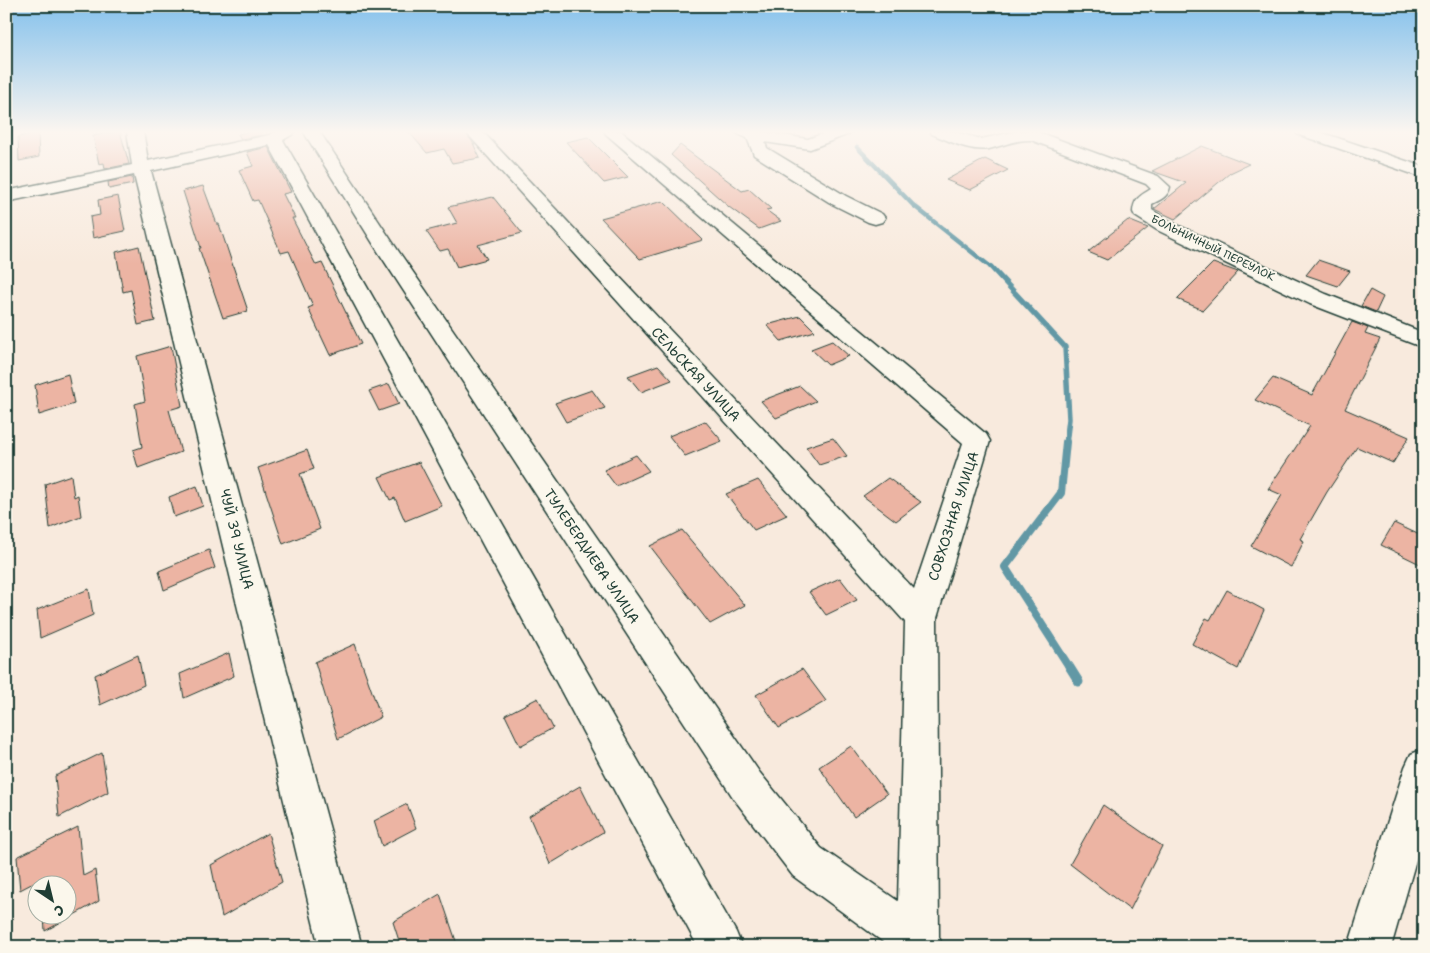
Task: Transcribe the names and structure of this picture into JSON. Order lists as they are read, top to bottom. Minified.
{"streets":{"street":["БОЛЬНИЧНЫЙ ПЕРЕУЛОК","СЕЛЬСКАЯ УЛИЦА","СОВХОЗНАЯ УЛИЦА","ЧУЙ 39 УЛИЦА","ТУЛЕБЕРДИЕВА УЛИЦА"]},"crossings":[["СЕЛЬСКАЯ УЛИЦА","СОВХОЗНАЯ УЛИЦА"],["СОВХОЗНАЯ УЛИЦА","ТУЛЕБЕРДИЕВА УЛИЦА"]],"north":"bottom right"}
